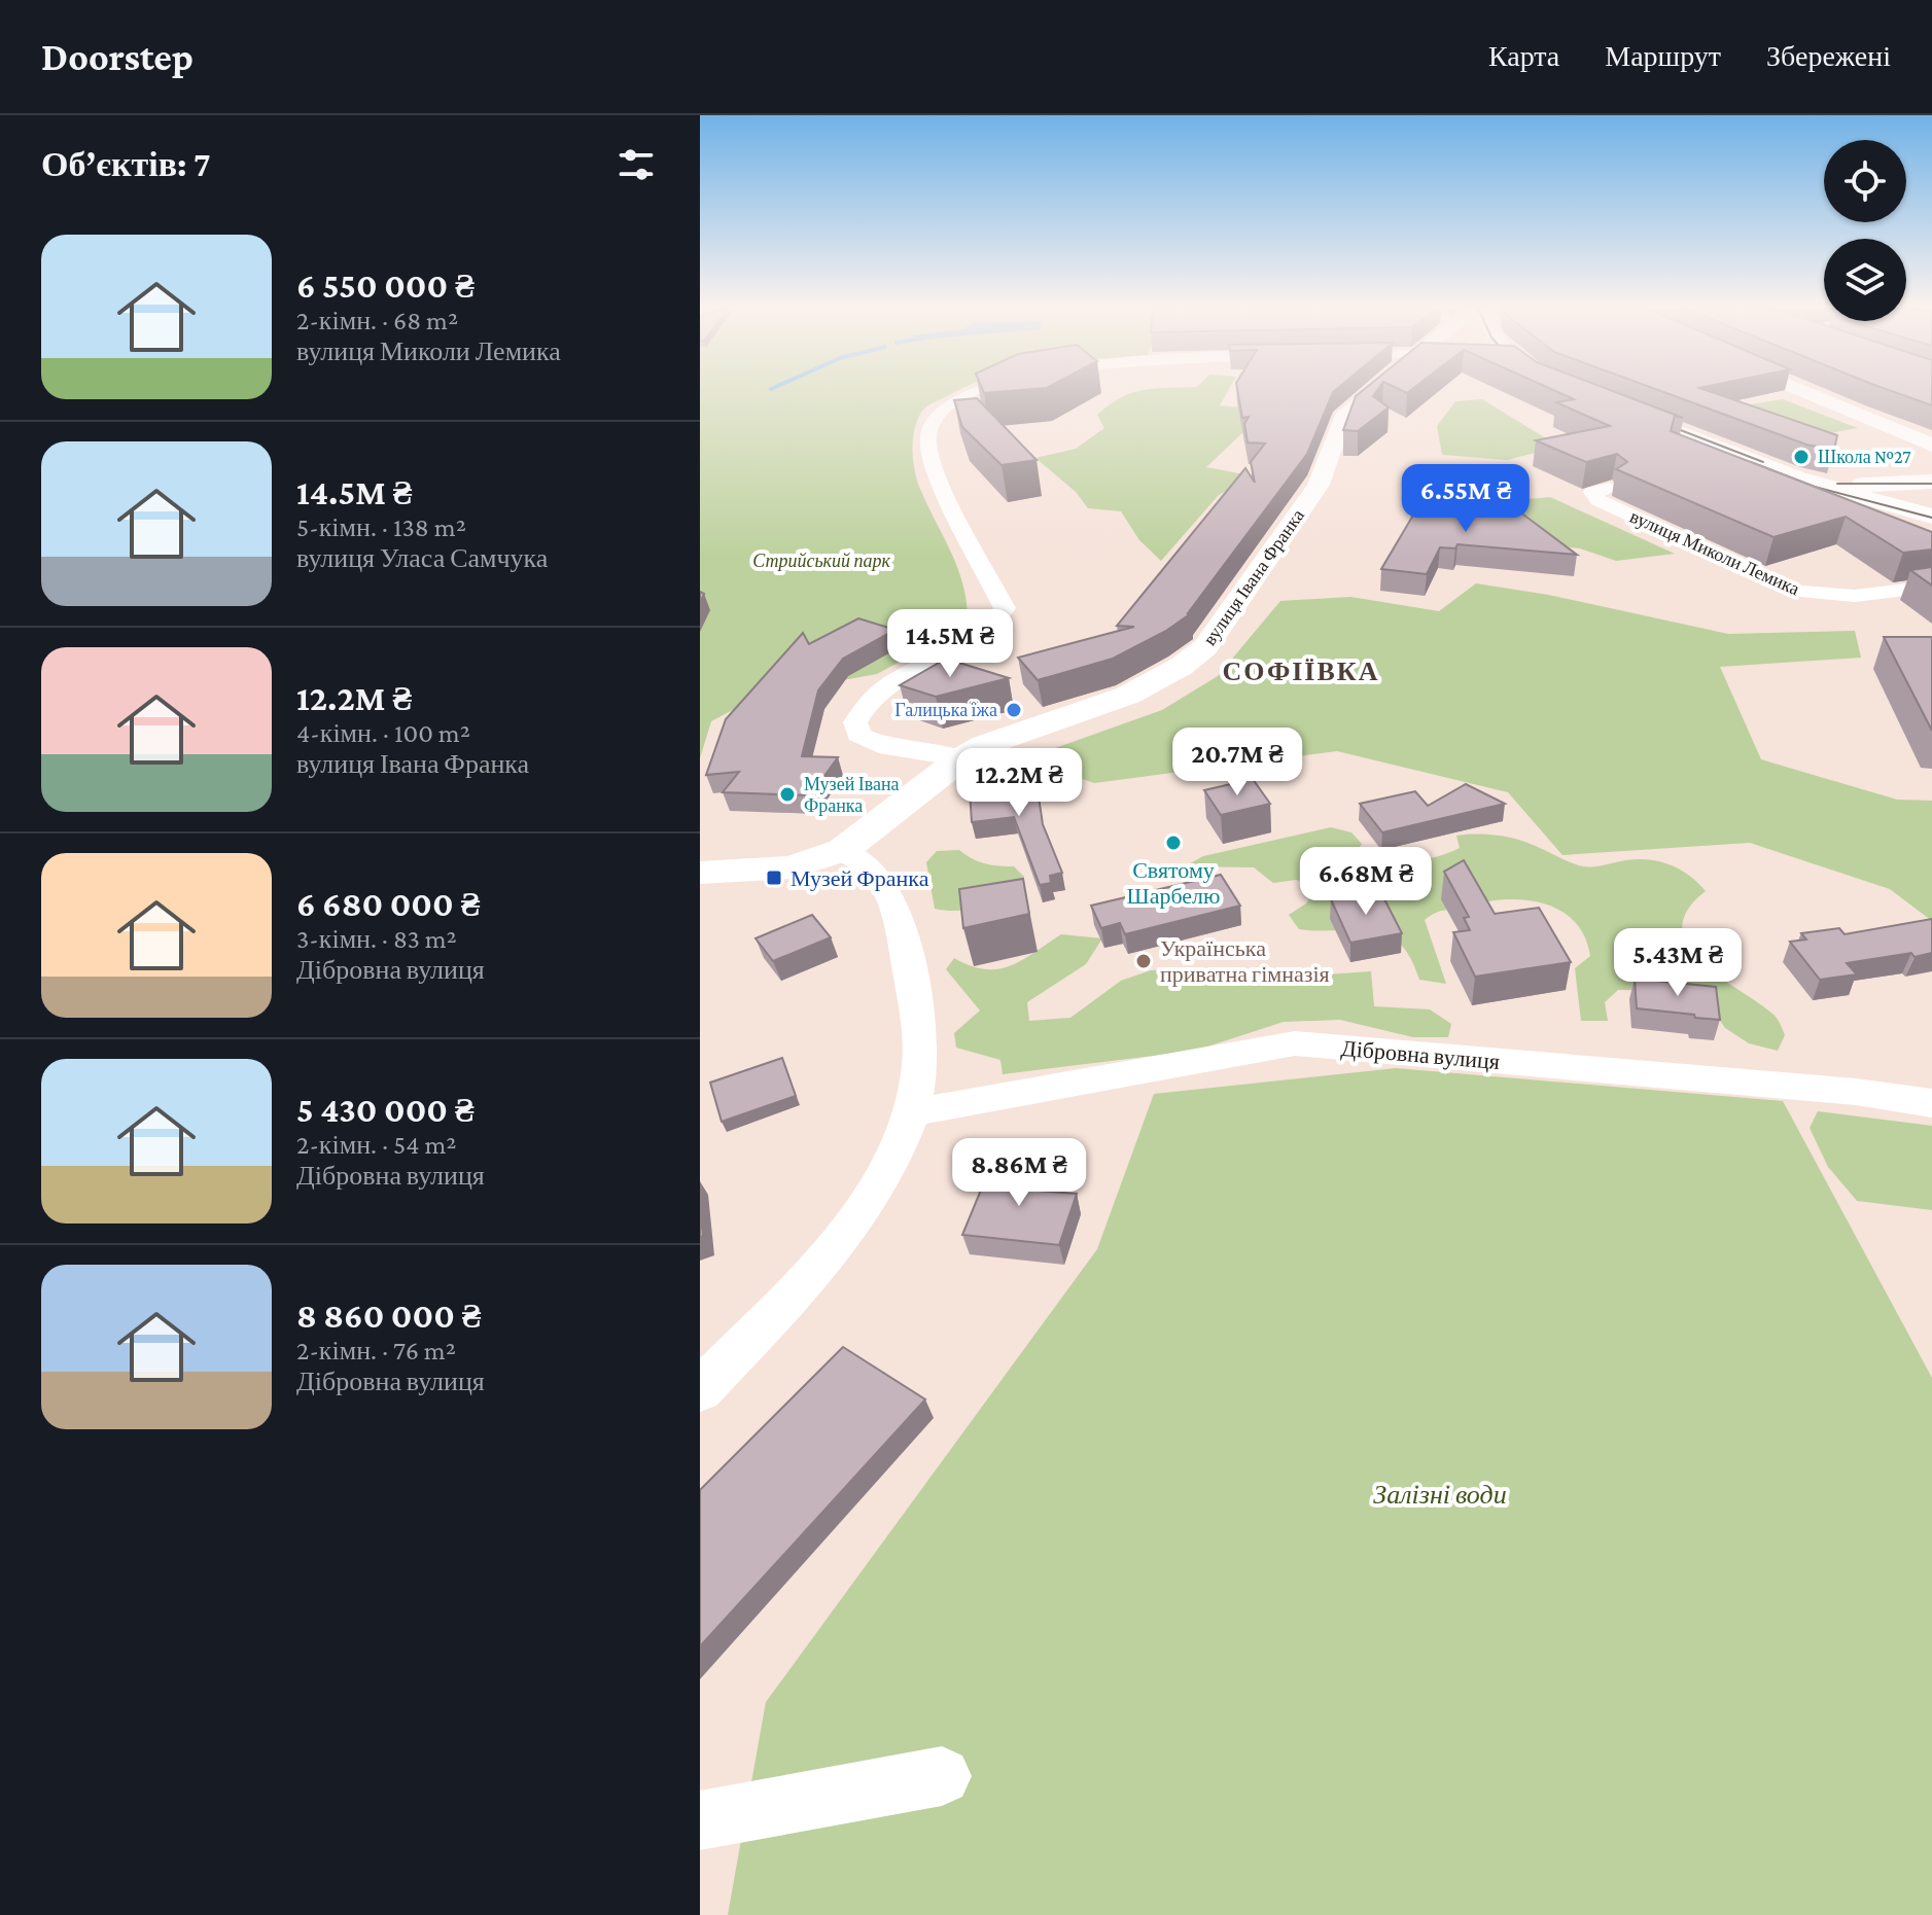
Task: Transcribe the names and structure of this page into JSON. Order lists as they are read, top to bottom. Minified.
{"streets":{"main road":["вулиця Івана Франка"],"street":["вулиця Миколи Лемика","Дібровна вулиця"]},"districts":["СОФІЇВКА"],"parks":["Стрийський парк","Залізні води"],"places":{"other":["Школа №27","Галицька їжа","Музей Івана Франка","Святому Шарбелю","Українська приватна гімназія"],"transit":["Музей Франка"]},"page":{"header":"Doorstep","nav":["Карта","Маршрут","Збережені"],"heading":"Об’єктів: 7","list":[{"name":"6 550 000 ₴","note":"2-кімн. · 68 m² · вулиця Миколи Лемика"},{"name":"14.5M ₴","note":"5-кімн. · 138 m² · вулиця Уласа Самчука"},{"name":"12.2M ₴","note":"4-кімн. · 100 m² · вулиця Івана Франка"},{"name":"6 680 000 ₴","note":"3-кімн. · 83 m² · Дібровна вулиця"},{"name":"5 430 000 ₴","note":"2-кімн. · 54 m² · Дібровна вулиця"},{"name":"8 860 000 ₴","note":"2-кімн. · 76 m² · Дібровна вулиця"}],"price":["6.55M ₴","14.5M ₴","20.7M ₴","12.2M ₴","6.68M ₴","5.43M ₴","8.86M ₴"]}}
